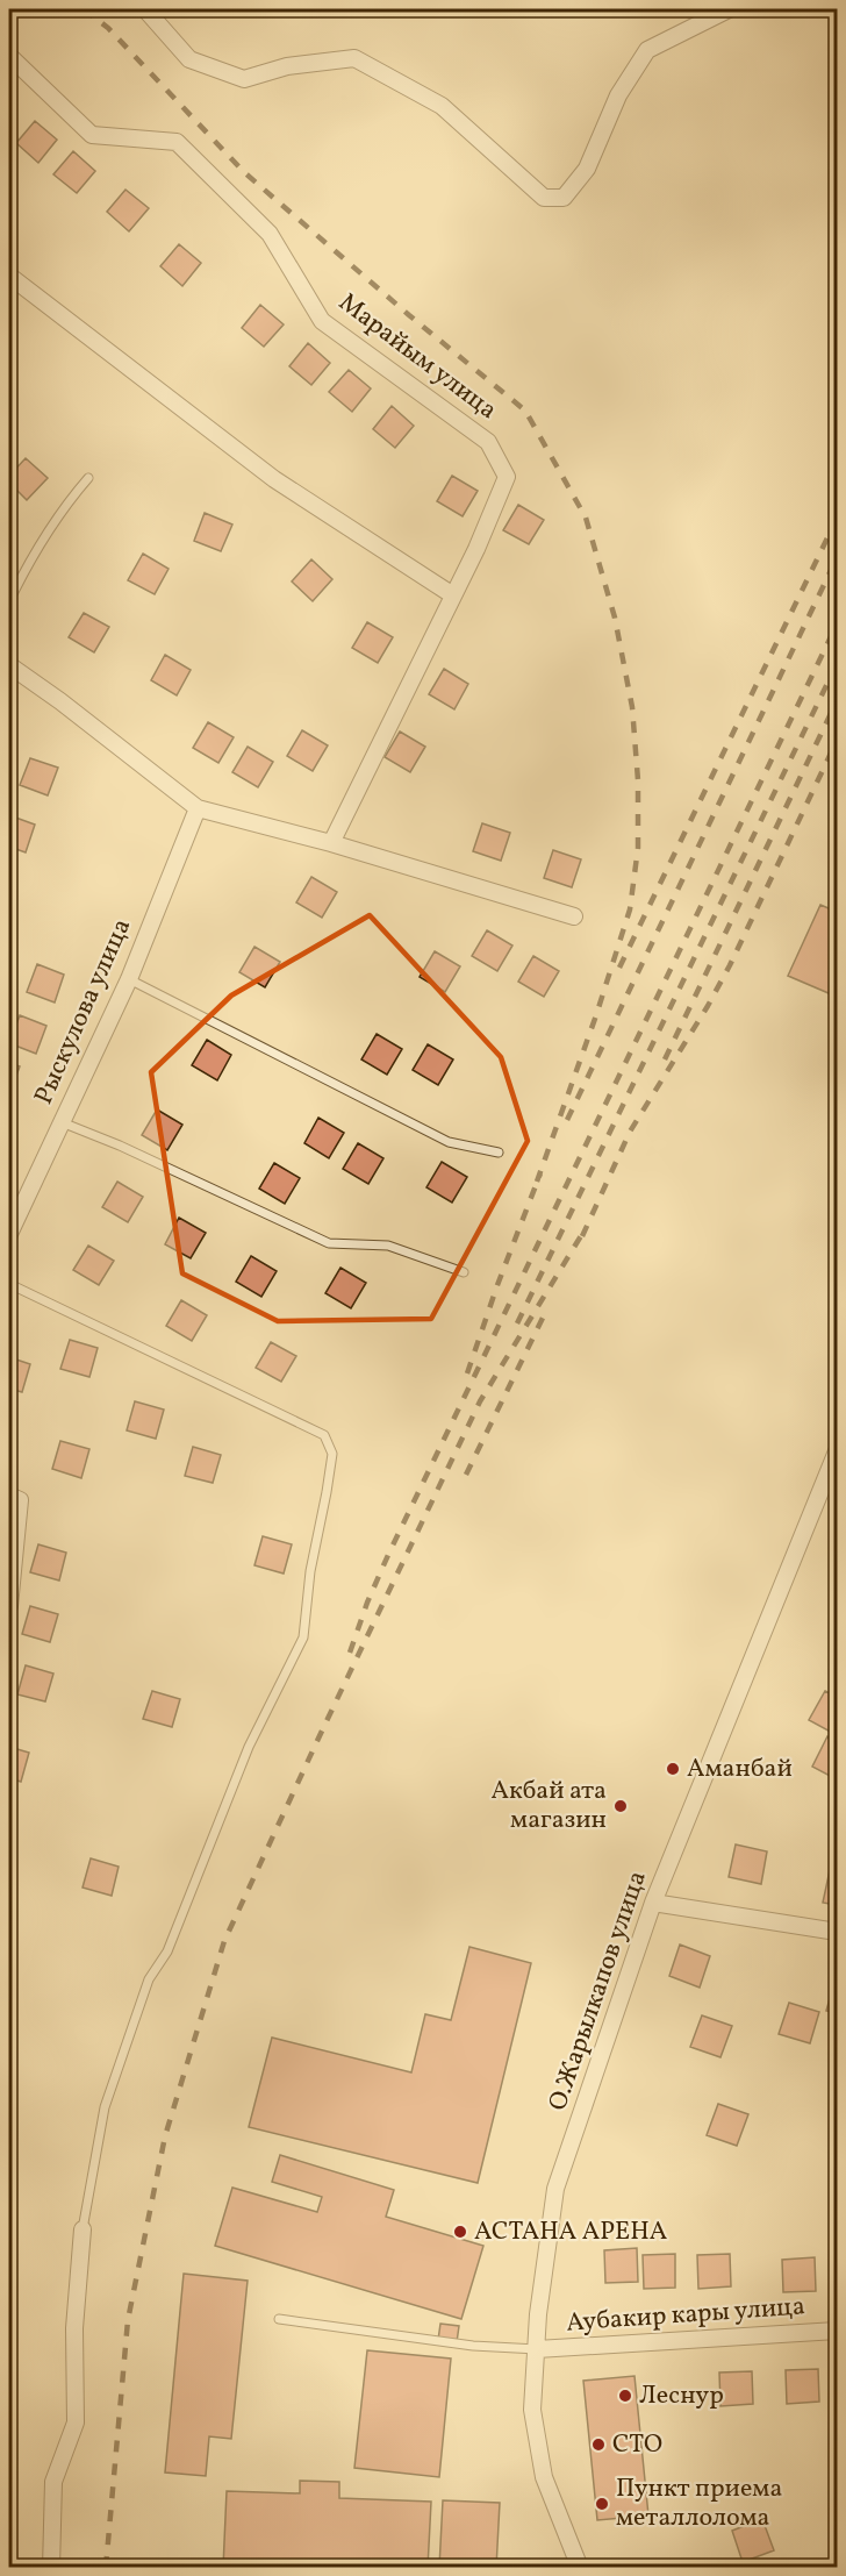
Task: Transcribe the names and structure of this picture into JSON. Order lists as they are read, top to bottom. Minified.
{"streets":{"street":["Марайым улица","Рыскулова улица","О.Жарылкапов улица","Аубакир кары улица"]},"crossings":[["О.Жарылкапов улица","Аубакир кары улица"]],"places":["Аманбай","Акбай ата магазин","АСТАНА АРЕНА","Леснур","СТО","Пункт приема металлолома"]}
